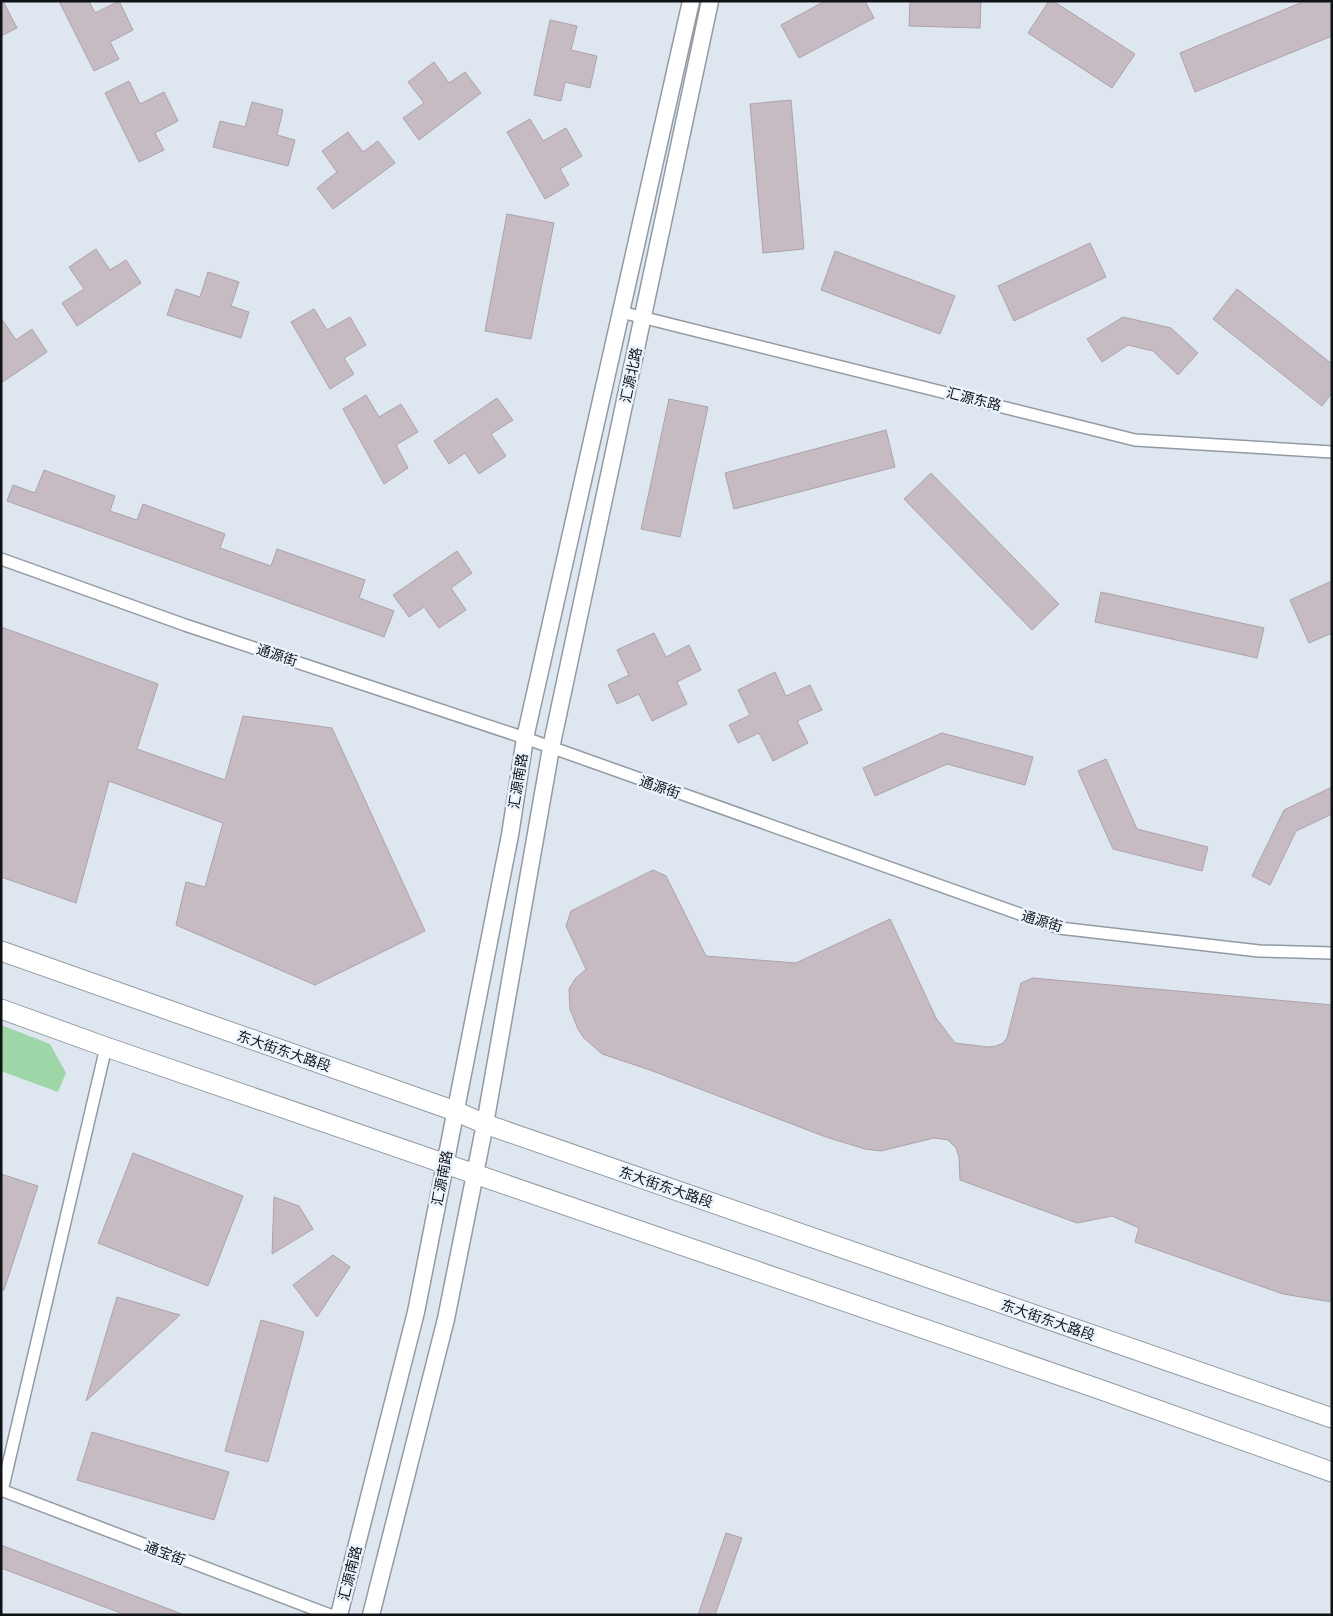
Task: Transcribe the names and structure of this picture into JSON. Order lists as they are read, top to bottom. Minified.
{"streets":{"main road":["东大街东大路段"],"street":["汇源北路","汇源东路","通源街","汇源南路","通宝街"]},"crossings":[["汇源北路","汇源东路"],["汇源北路","通源街"],["汇源北路","汇源南路"],["通源街","汇源南路"],["汇源南路","东大街东大路段"]]}
